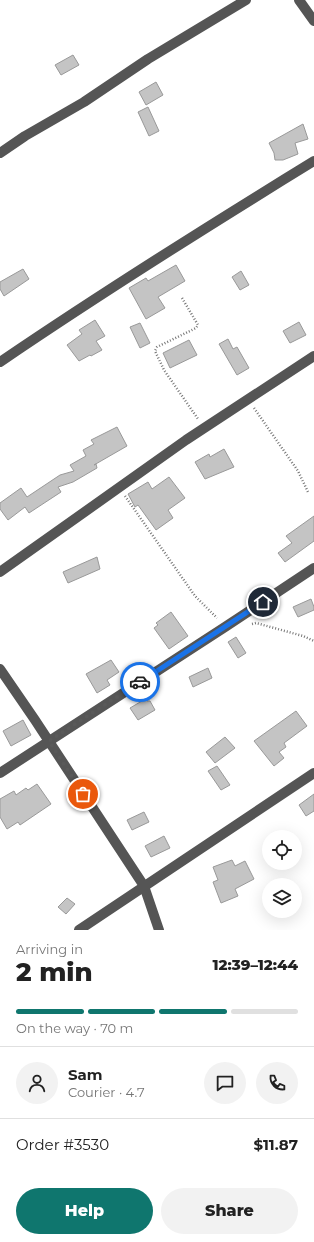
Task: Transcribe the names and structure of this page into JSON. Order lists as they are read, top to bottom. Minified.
{"page":{"heading":["2 min","Arriving in","12:39–12:44"],"panel":["Sam","Courier · 4.7","Order #3530","$11.87"],"bar":"On the way · 70 m","buttons":["Help","Share"]}}
